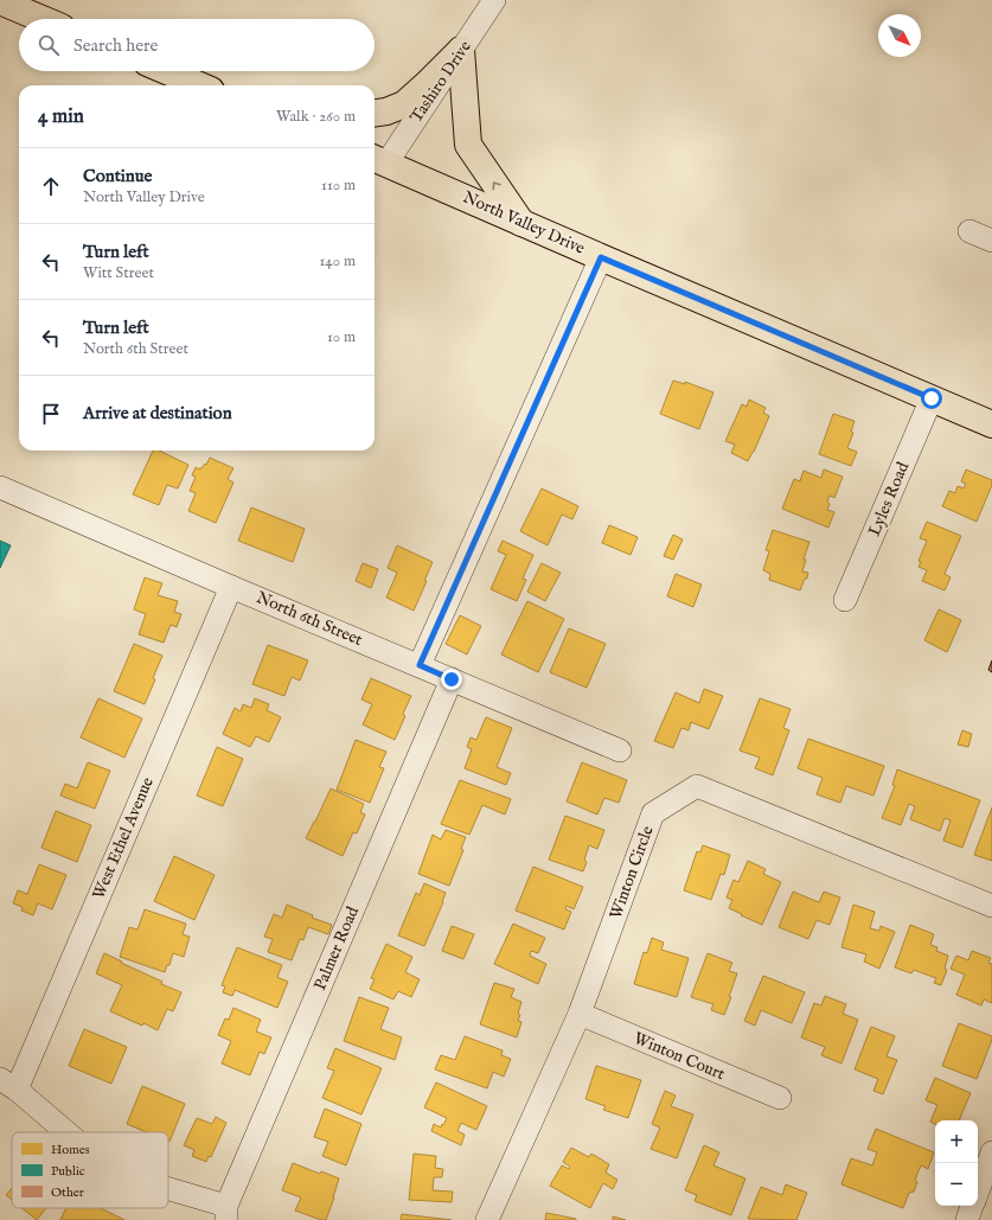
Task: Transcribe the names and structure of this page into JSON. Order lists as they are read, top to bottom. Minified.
{"streets":{"main road":["North Valley Drive"],"street":["Tashiro Drive","Lyles Road","North 6th Street","West Ethel Avenue","Winton Circle","Palmer Road","Winton Court"]},"crossings":[["Tashiro Drive","North Valley Drive"],["North Valley Drive","Lyles Road"],["North 6th Street","West Ethel Avenue"],["North 6th Street","Palmer Road"],["Winton Circle","Winton Court"]],"legend":["Homes","Public","Other"],"north":"bottom right","page":{"search":"Search here","heading":["4 min","Walk · 260 m"],"list":[["Continue","North Valley Drive","110 m"],["Turn left","Witt Street","140 m"],["Turn left","North 6th Street","10 m"],"Arrive at destination"],"map_buttons":["+","−"]}}
